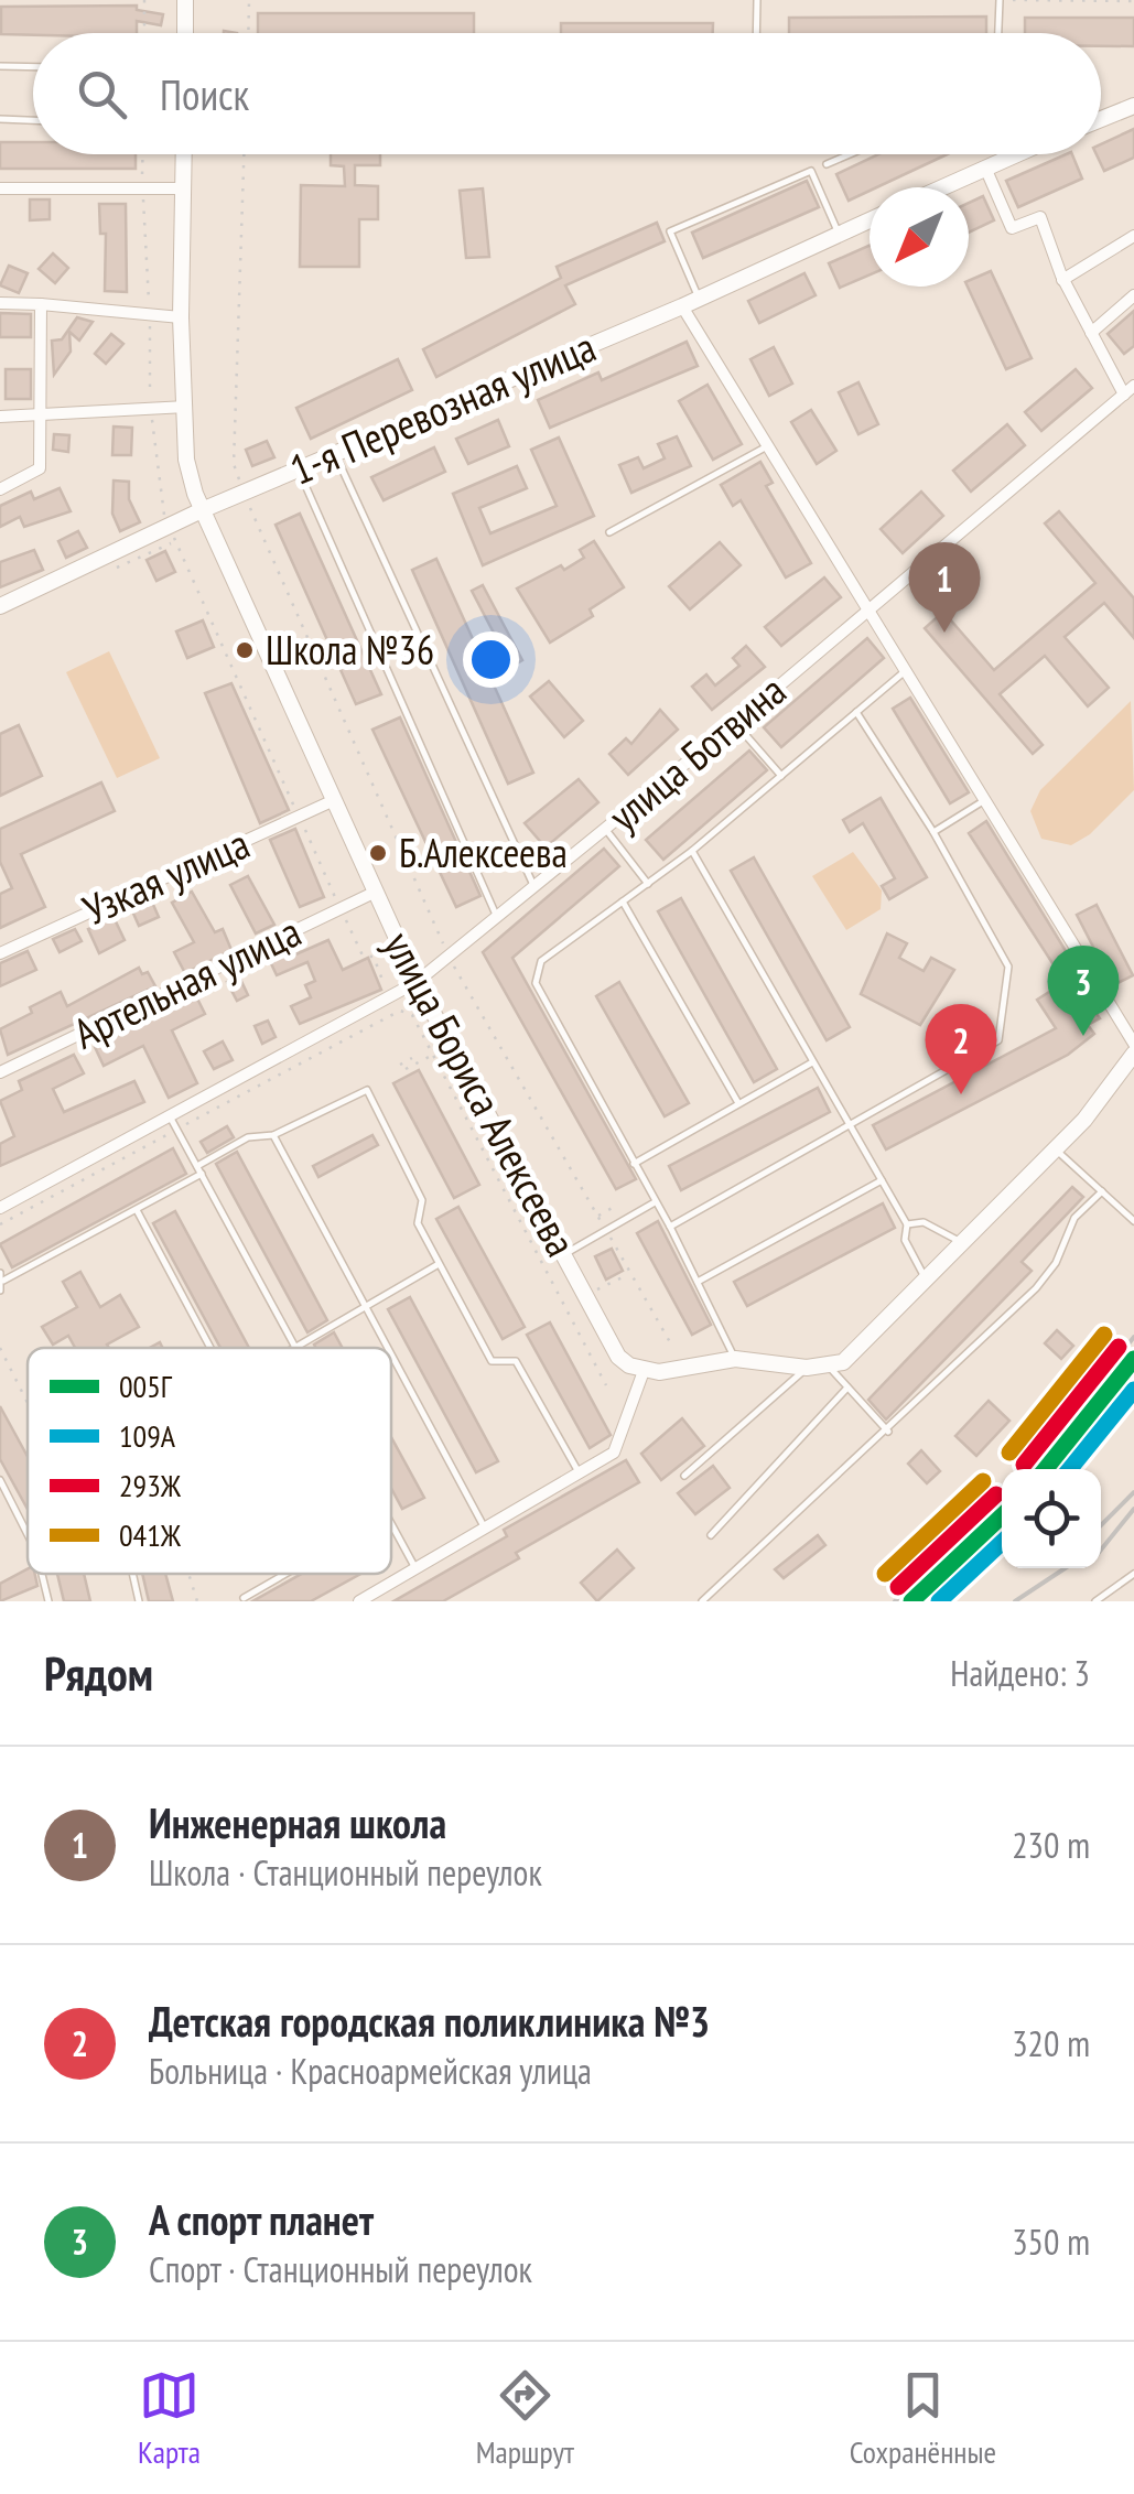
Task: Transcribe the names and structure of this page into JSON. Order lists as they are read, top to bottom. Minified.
{"streets":{"main road":["1-я Перевозная улица","улица Бориса Алексеева"],"street":["улица Ботвина","Узкая улица","Артельная улица"]},"crossings":[["1-я Перевозная улица","улица Бориса Алексеева"],["улица Ботвина","улица Бориса Алексеева"],["Узкая улица","улица Бориса Алексеева"],["Артельная улица","улица Бориса Алексеева"]],"places":["Школа №36","Б.Алексеева"],"lines":["transit line 041Ж","transit line 293Ж","transit line 005Г","transit line 109А"],"legend":["005Г","109А","293Ж","041Ж"],"north":"bottom left","page":{"search":"Поиск","pins":["1","3","2"],"heading":["Рядом","Найдено: 3"],"list":[{"mark":"1","name":"Инженерная школа","note":"Школа · Станционный переулок","value":"230 m"},{"mark":"2","name":"Детская городская поликлиника №3","note":"Больница · Красноармейская улица","value":"320 m"},{"mark":"3","name":"А спорт планет","note":"Спорт · Станционный переулок","value":"350 m"}],"nav":["Карта","Маршрут","Сохранённые"]}}
